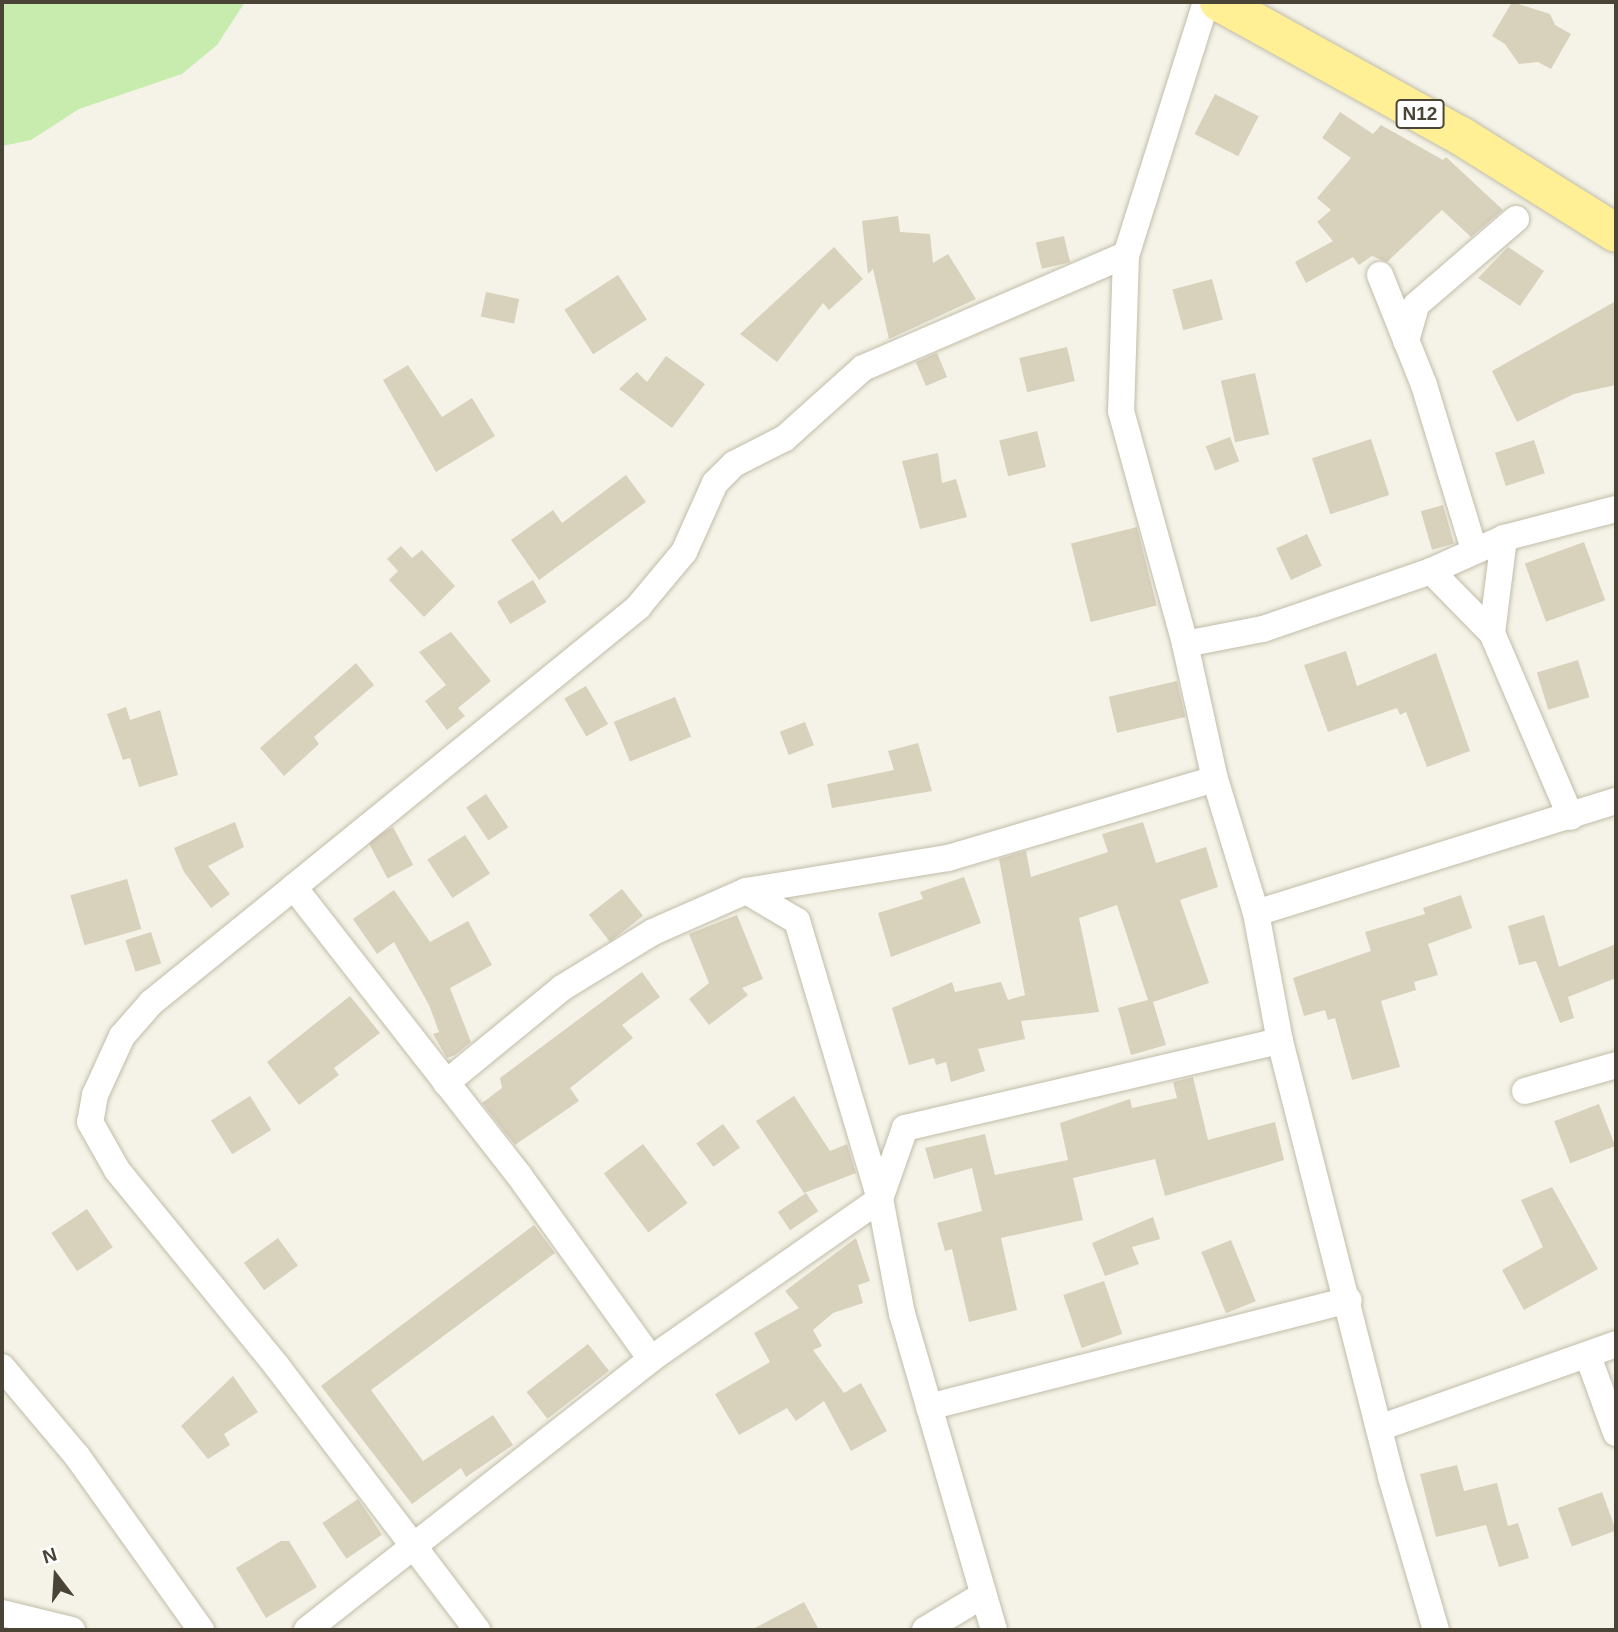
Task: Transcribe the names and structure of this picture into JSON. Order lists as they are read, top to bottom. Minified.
{"streets":{"main road":["N12"]},"north":"top"}
